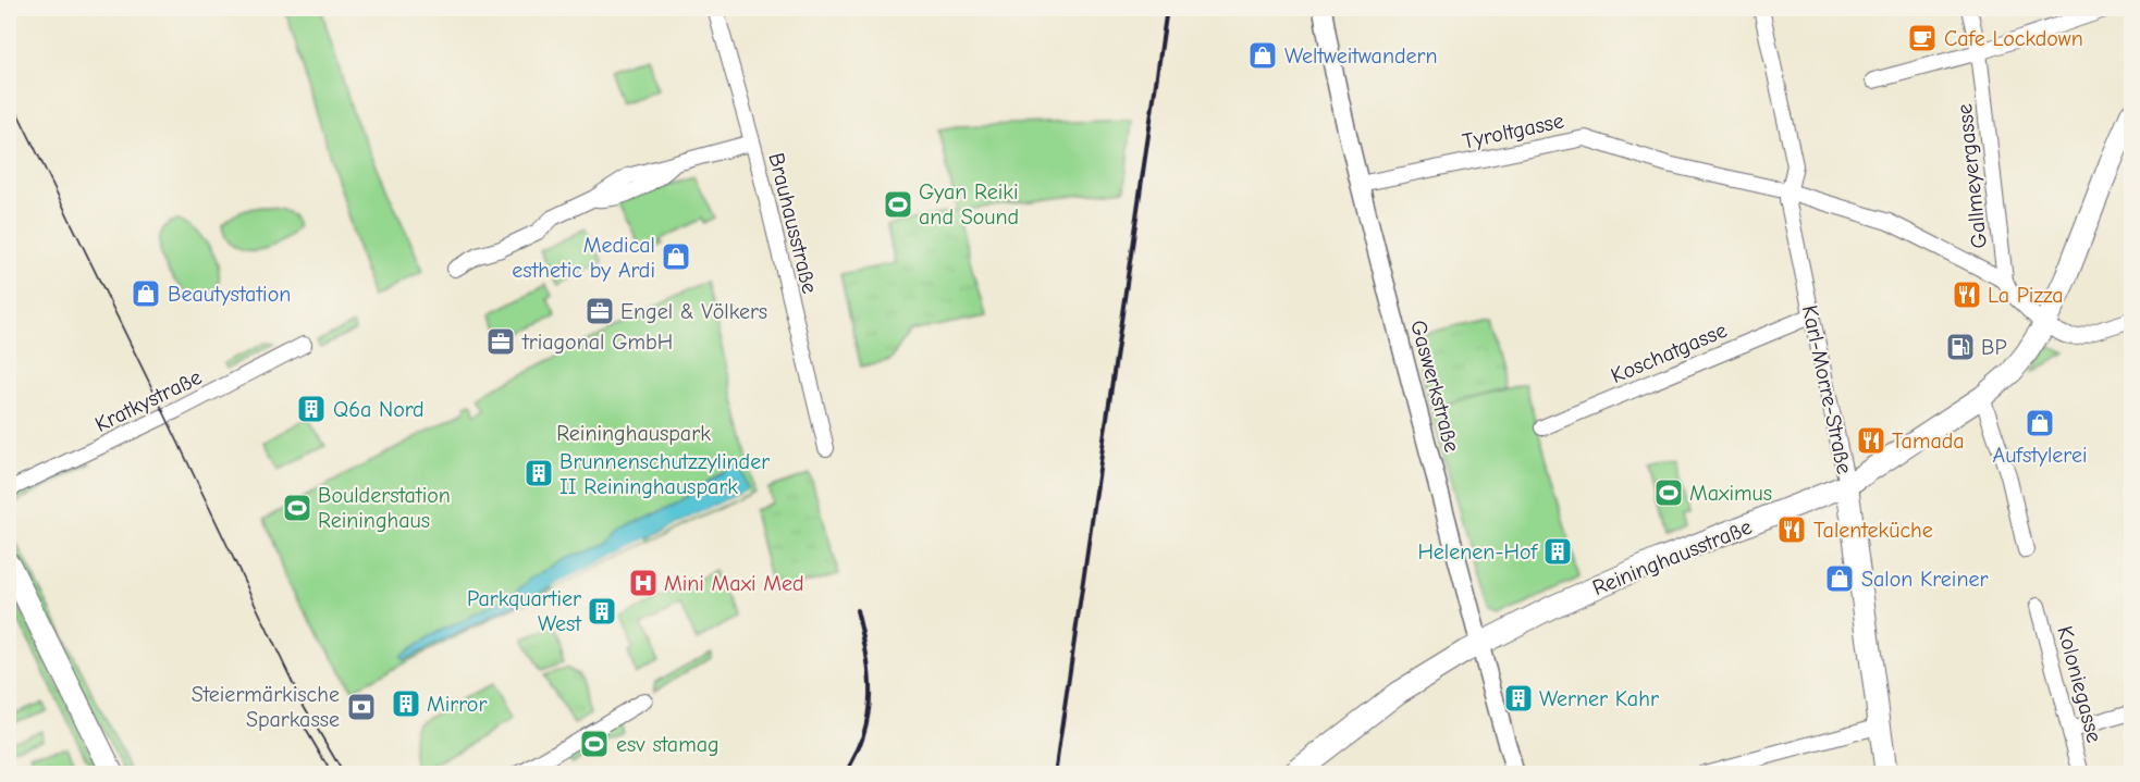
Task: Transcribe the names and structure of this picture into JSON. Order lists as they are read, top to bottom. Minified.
{"streets":{"main road":["Karl-Morre-Straße","Reininghausstraße"],"street":["Tyroltgasse","Gallmeyergasse","Brauhausstraße","Koschatgasse","Gaswerkstraße","Kratkystraße","Koloniegasse"]},"crossings":[["Tyroltgasse","Gaswerkstraße"],["Tyroltgasse","Karl-Morre-Straße"],["Koschatgasse","Karl-Morre-Straße"],["Gaswerkstraße","Reininghausstraße"],["Karl-Morre-Straße","Reininghausstraße"]],"parks":["Reininghauspark"],"places":{"cafe":["Cafe Lockdown"],"shop":["Weltweitwandern","Medical esthetic by Ardi","Beautystation","Aufstylerei","Salon Kreiner"],"sports":["Gyan Reiki and Sound","Maximus","Boulderstation Reininghaus","esv stamag"],"restaurant":["La Pizza","Tamada","Talenteküche"],"office":["Engel & Völkers","triagonal GmbH"],"fuel station":["BP"],"building":["Q6a Nord","Brunnenschutzzylinder II Reininghauspark","Helenen-Hof","Parkquartier West","Werner Kahr","Mirror"],"hospital":["Mini Maxi Med"],"bank":["Steiermärkische Sparkasse"]}}
